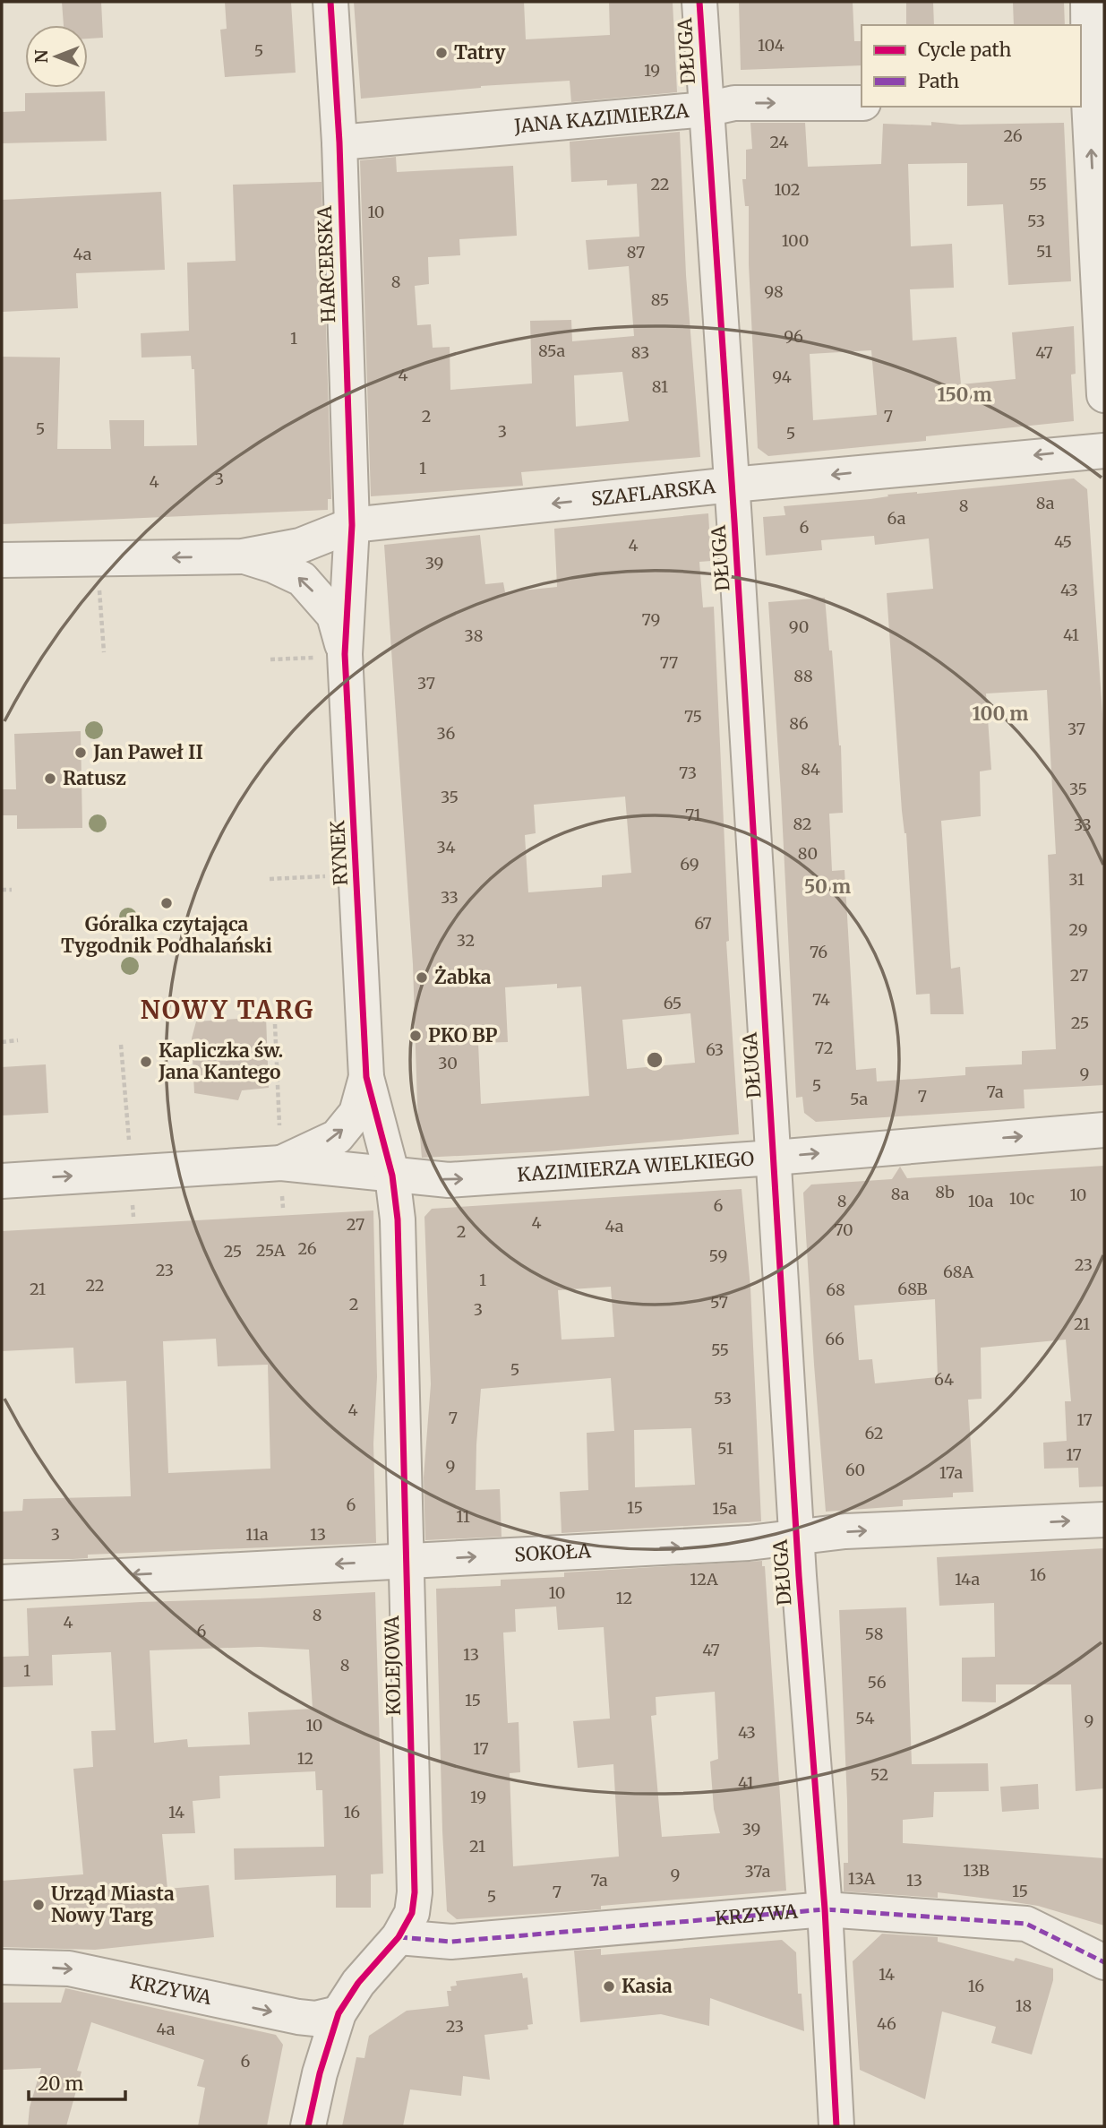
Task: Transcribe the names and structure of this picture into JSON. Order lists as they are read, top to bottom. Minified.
{"streets":{"street":["DŁUGA","JANA KAZIMIERZA","HARCERSKA","SZAFLARSKA","RYNEK","KAZIMIERZA WIELKIEGO","SOKOŁA","KOLEJOWA","KRZYWA"]},"crossings":[["DŁUGA","JANA KAZIMIERZA"],["DŁUGA","SZAFLARSKA"],["DŁUGA","KAZIMIERZA WIELKIEGO"],["DŁUGA","SOKOŁA"],["DŁUGA","KRZYWA"],["JANA KAZIMIERZA","HARCERSKA"],["HARCERSKA","SZAFLARSKA"],["HARCERSKA","RYNEK"],["SZAFLARSKA","RYNEK"],["RYNEK","KAZIMIERZA WIELKIEGO"],["RYNEK","KOLEJOWA"],["KAZIMIERZA WIELKIEGO","KOLEJOWA"],["SOKOŁA","KOLEJOWA"],["KOLEJOWA","KRZYWA"]],"one_way":["SZAFLARSKA","KAZIMIERZA WIELKIEGO"],"districts":["NOWY TARG"],"places":["Tatry","Jan Paweł II","Ratusz","Góralka czytająca Tygodnik Podhalański","Żabka","PKO BP","Kapliczka św. Jana Kantego","Urząd Miasta Nowy Targ","Kasia"],"house_numbers":["104","5","19","26","24","22","55","102","10","53","100","51","87","4a","8","98","85","96","1","85a","83","47","4","94","81","2","7","5","3","5","1","3","4","8a","8","6a","6","45","4","39","43","79","90","41","38","77","88","37","75","86","37","36","84","73","35","35","71","82","33","34","80","69","31","33","67","29","32","76","27","74","65","25","72","63","30","9","5","7a","7","5a","8b","8a","10","10c","8","10a","6","4","27","4a","70","2","26","25A","25","59","23","23","68A","1","22","21","68B","68","57","2","3","21","66","55","5","64","53","4","7","17","62","51","17","9","60","17a","6","15","15a","11","3","11a","13","16","12A","14a","10","12","8","4","6","58","47","13","8","1","56","15","54","9","10","43","17","12","52","41","19","14","16","39","21","13B","37a","9","13A","7a","13","15","7","5","14","16","18","46","23","4a","6"],"legend":["Cycle path","Path"],"scale_bar":"20 m","north":"left","rings":["150 m","100 m","50 m"]}
